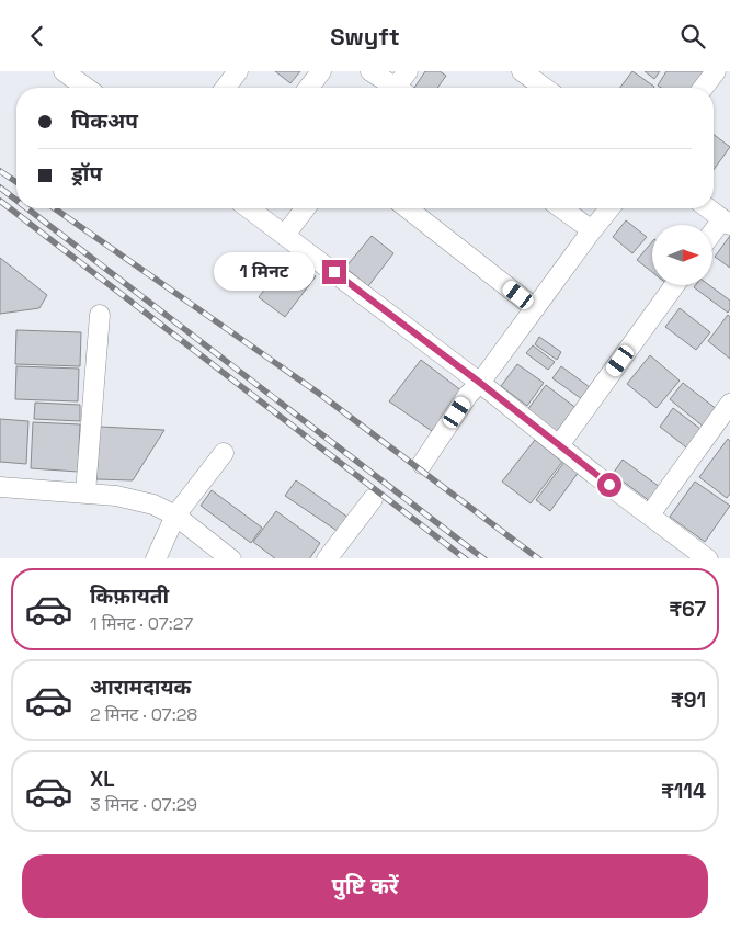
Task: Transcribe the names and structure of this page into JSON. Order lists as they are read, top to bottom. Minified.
{"north":"right","page":{"header":"Swyft","banner":["पिकअप","ड्रॉप"],"bubble":"1 मिनट","list":[{"name":"किफ़ायती","note":"1 मिनट · 07:27","value":"₹67"},{"name":"आरामदायक","note":"2 मिनट · 07:28","value":"₹91"},{"name":"XL","note":"3 मिनट · 07:29","value":"₹114"}],"buttons":"पुष्टि करें"}}
